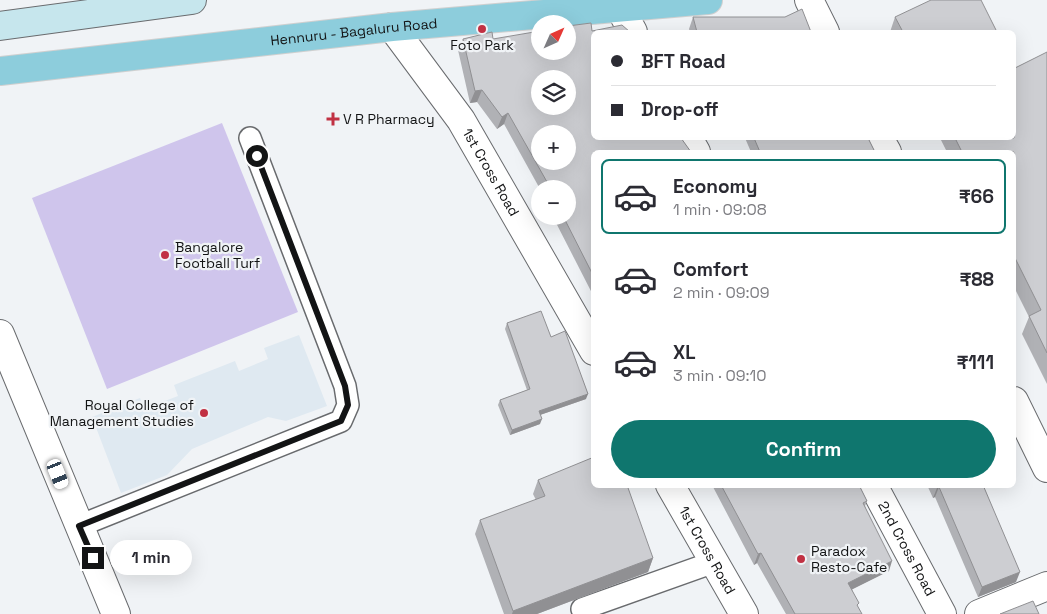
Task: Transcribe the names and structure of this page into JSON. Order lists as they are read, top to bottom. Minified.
{"streets":{"main road":["Hennuru - Bagaluru Road"],"street":["1st Cross Road","2nd Cross Road"]},"crossings":[["Hennuru - Bagaluru Road","1st Cross Road"]],"places":{"other":["Foto Park","Bangalore Football Turf","Royal College of Management Studies","Paradox Resto-Cafe"],"health":["V R Pharmacy"]},"north":"top right","page":{"map_buttons":["+","−"],"banner":["BFT Road","Drop-off"],"list":[{"name":"Economy","note":"1 min · 09:08","value":"₹66"},{"name":"Comfort","note":"2 min · 09:09","value":"₹88"},{"name":"XL","note":"3 min · 09:10","value":"₹111"}],"buttons":"Confirm","bubble":"1 min"}}
